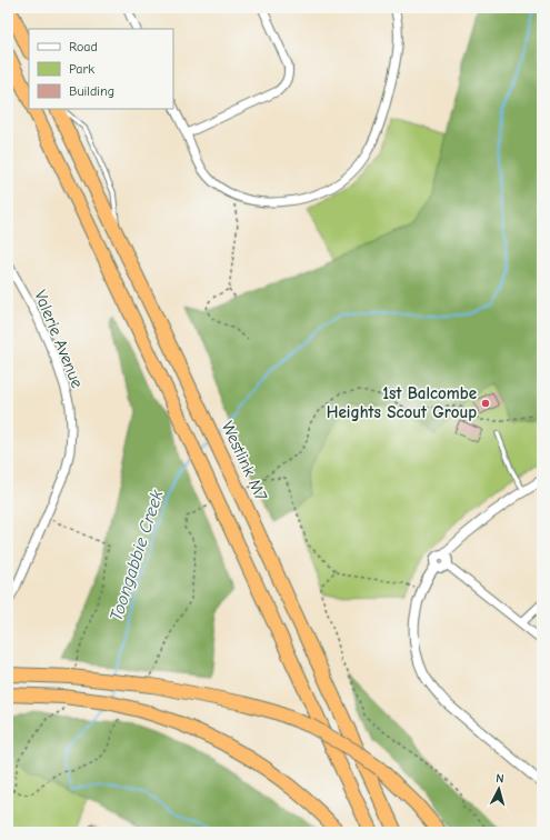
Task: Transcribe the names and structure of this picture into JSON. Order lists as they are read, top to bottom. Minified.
{"streets":{"highway":["Westlink M7"],"street":["Valerie Avenue"]},"water":["Toongabbie Creek"],"places":["1st Balcombe Heights Scout Group"],"legend":["Road","Park","Building"],"north":"top"}
